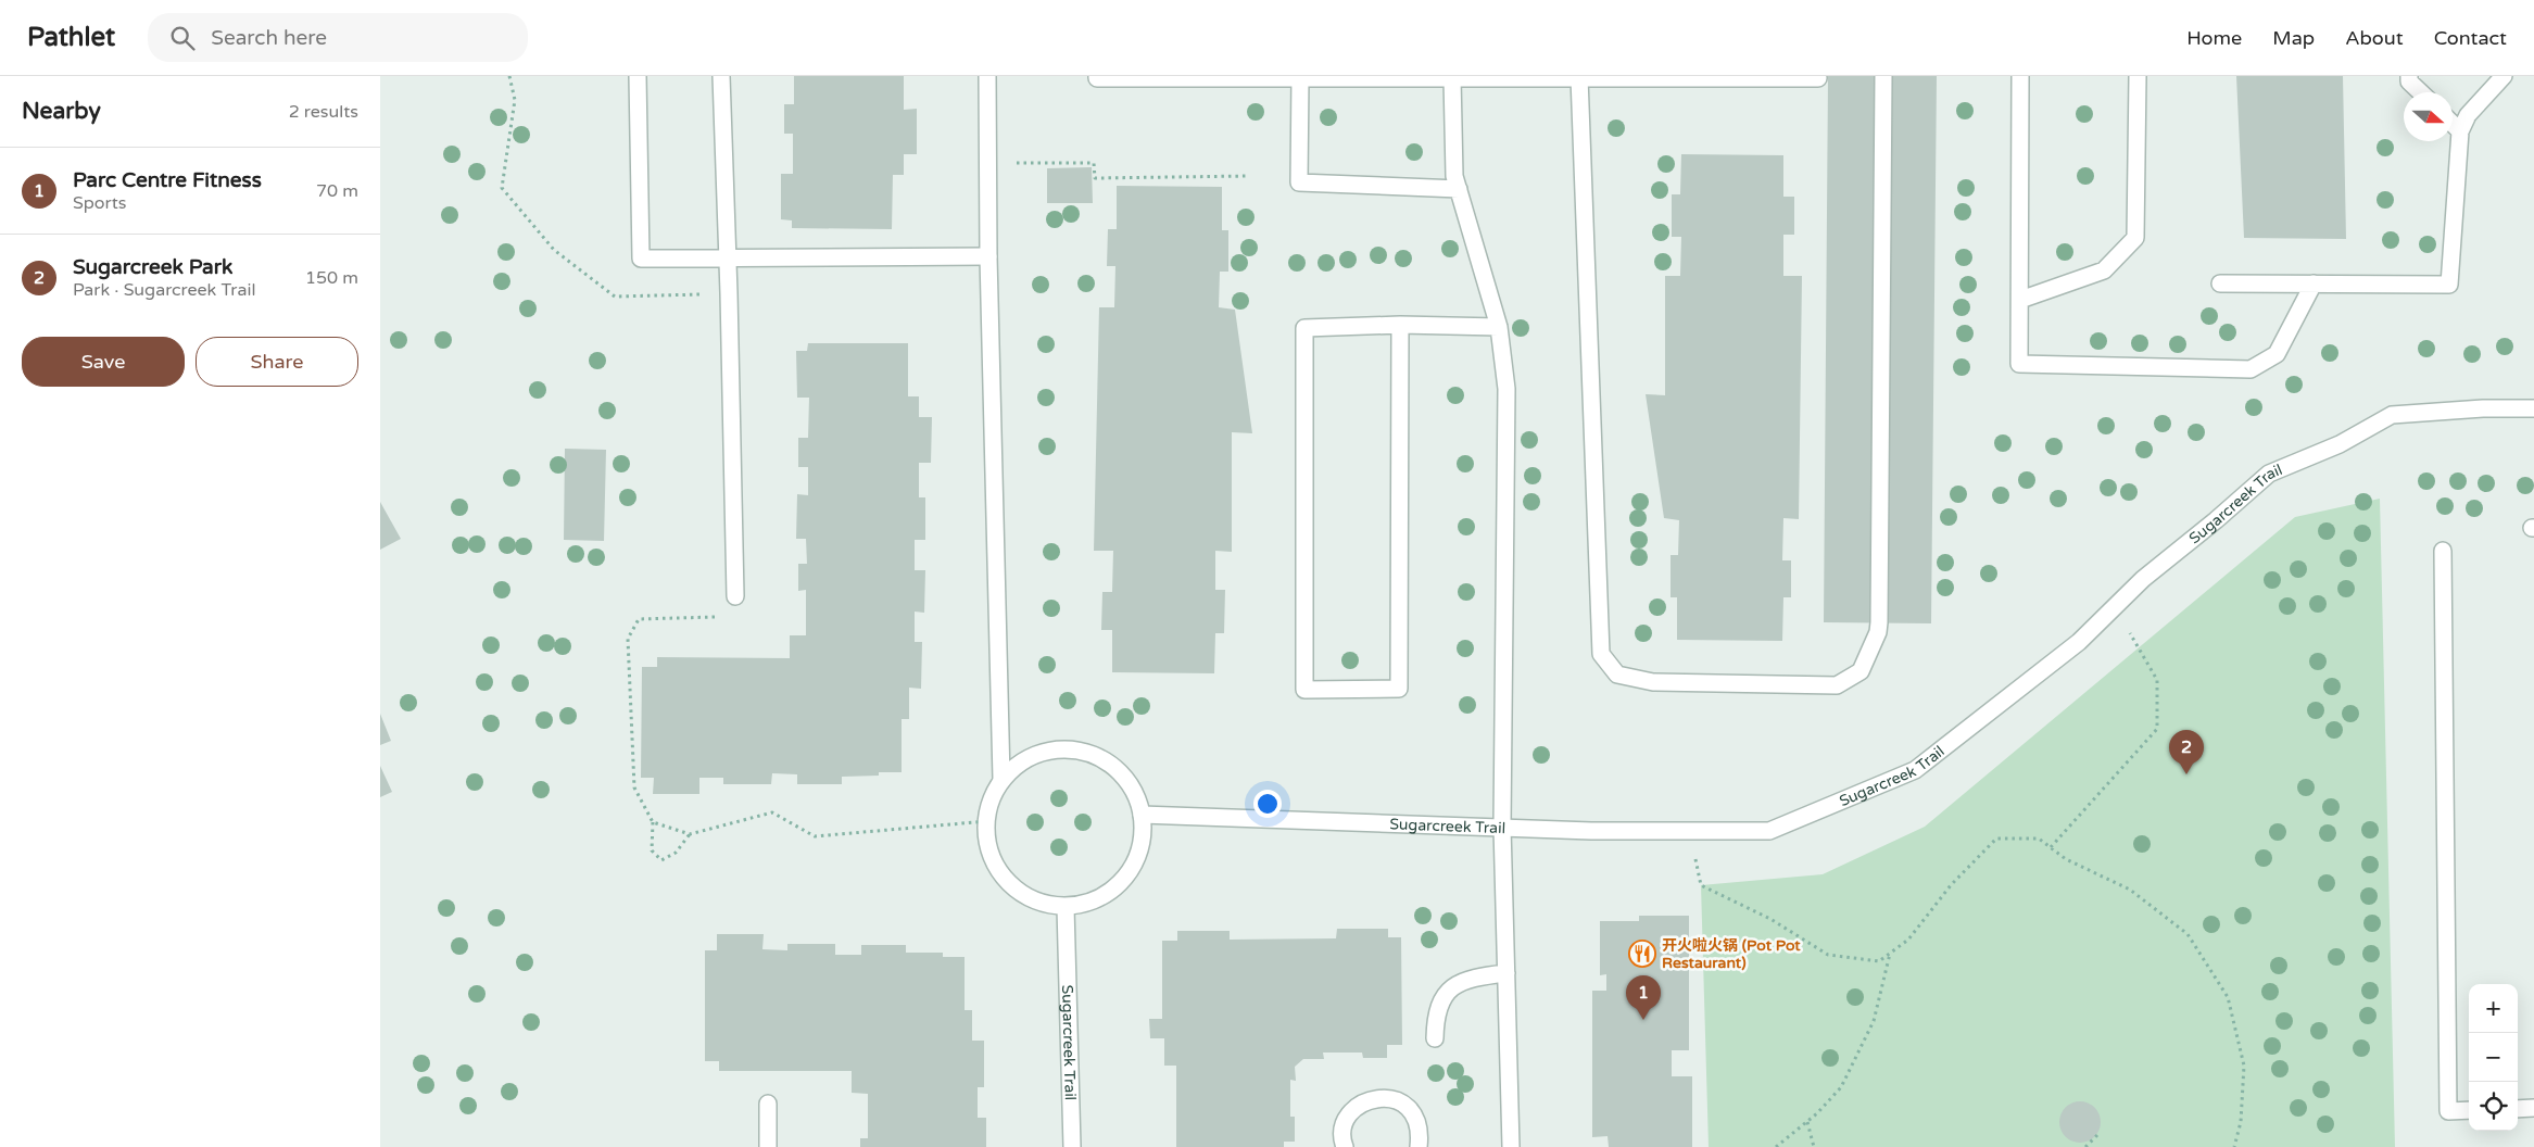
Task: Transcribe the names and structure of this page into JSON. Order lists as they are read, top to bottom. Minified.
{"streets":{"street":["Sugarcreek Trail"]},"places":{"restaurant":["开火啦火锅 (Pot Pot Restaurant)"]},"north":"right","page":{"header":"Pathlet","search":"Search here","nav":["Home","Map","About","Contact"],"heading":["Nearby","2 results"],"list":[{"mark":"1","name":"Parc Centre Fitness","note":"Sports","value":"70 m"},{"mark":"2","name":"Sugarcreek Park","note":"Park · Sugarcreek Trail","value":"150 m"}],"buttons":["Save","Share"],"pins":["2","1"],"map_buttons":["+","−"]}}
